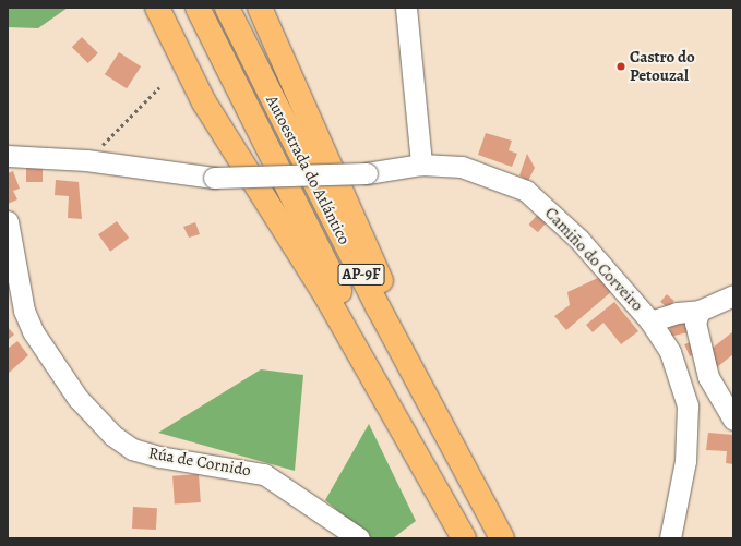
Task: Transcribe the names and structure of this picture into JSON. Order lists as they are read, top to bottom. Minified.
{"streets":{"highway":["Autoestrada do Atlántico","AP-9F"],"street":["Camiño do Corveiro","Rúa de Cornido"]},"places":["Castro do Petouzal"]}
